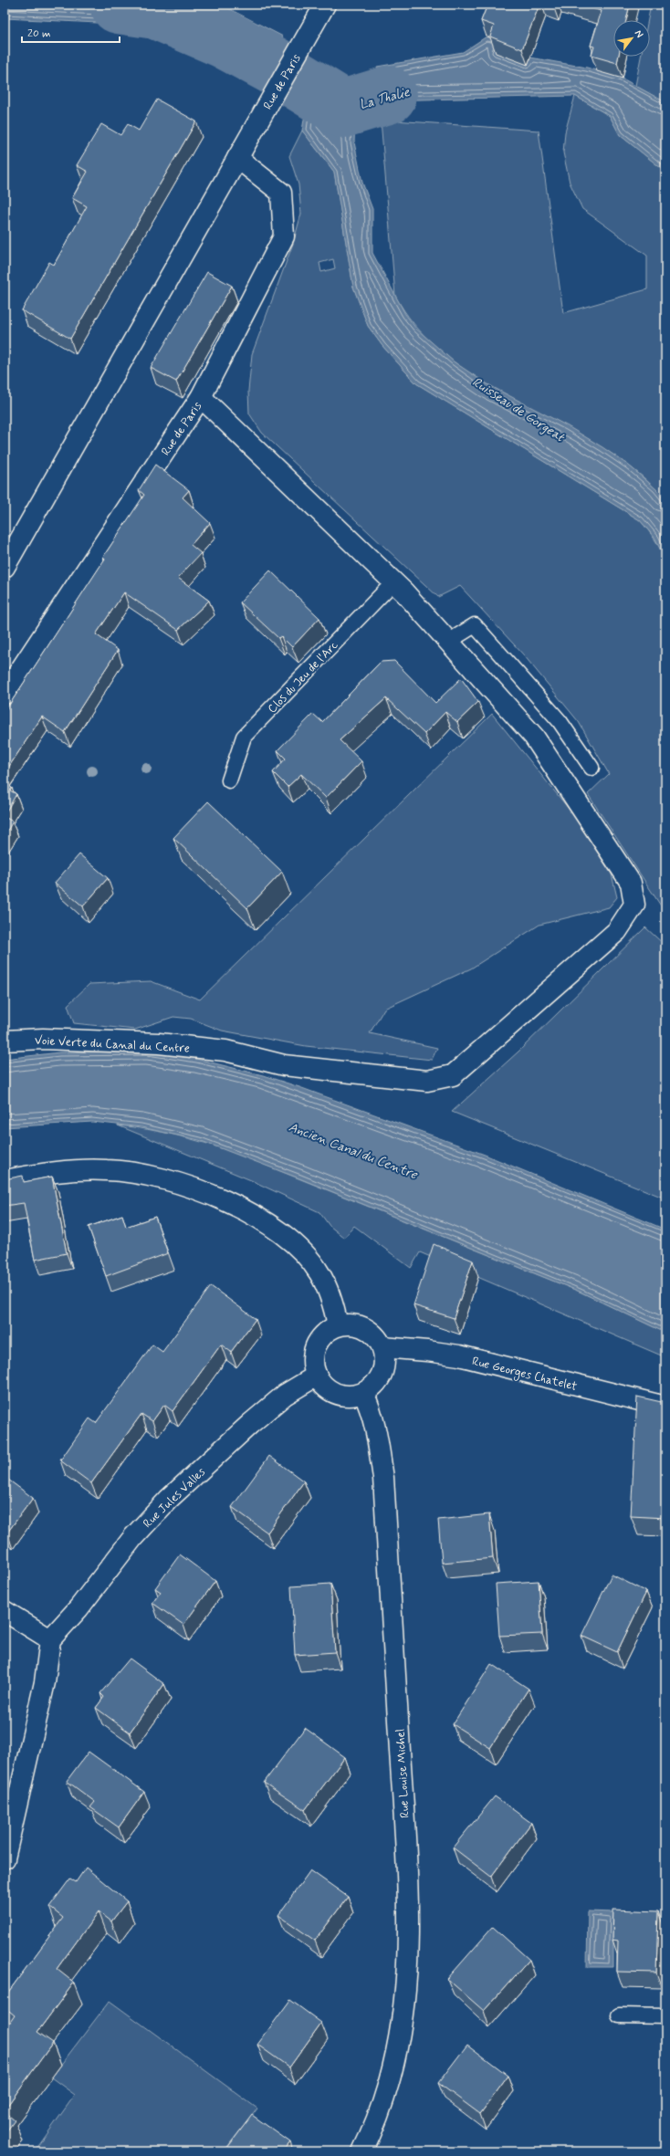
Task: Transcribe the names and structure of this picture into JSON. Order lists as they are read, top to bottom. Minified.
{"streets":{"street":["Rue de Paris","Voie Verte du Canal du Centre","Rue Georges Chatelet","Rue Jules Valles","Rue Louise Michel"],"lane":["Clos du Jeu de l'Arc"]},"crossings":[["Rue de Paris","Voie Verte du Canal du Centre"],["Clos du Jeu de l'Arc","Voie Verte du Canal du Centre"],["Rue Georges Chatelet","Rue Jules Valles"],["Rue Georges Chatelet","Rue Louise Michel"],["Rue Jules Valles","Rue Louise Michel"]],"water":["La Thalie","Ruisseau de Gorgeat","Ancien Canal du Centre"],"scale_bar":"20 m","north":"top right"}
